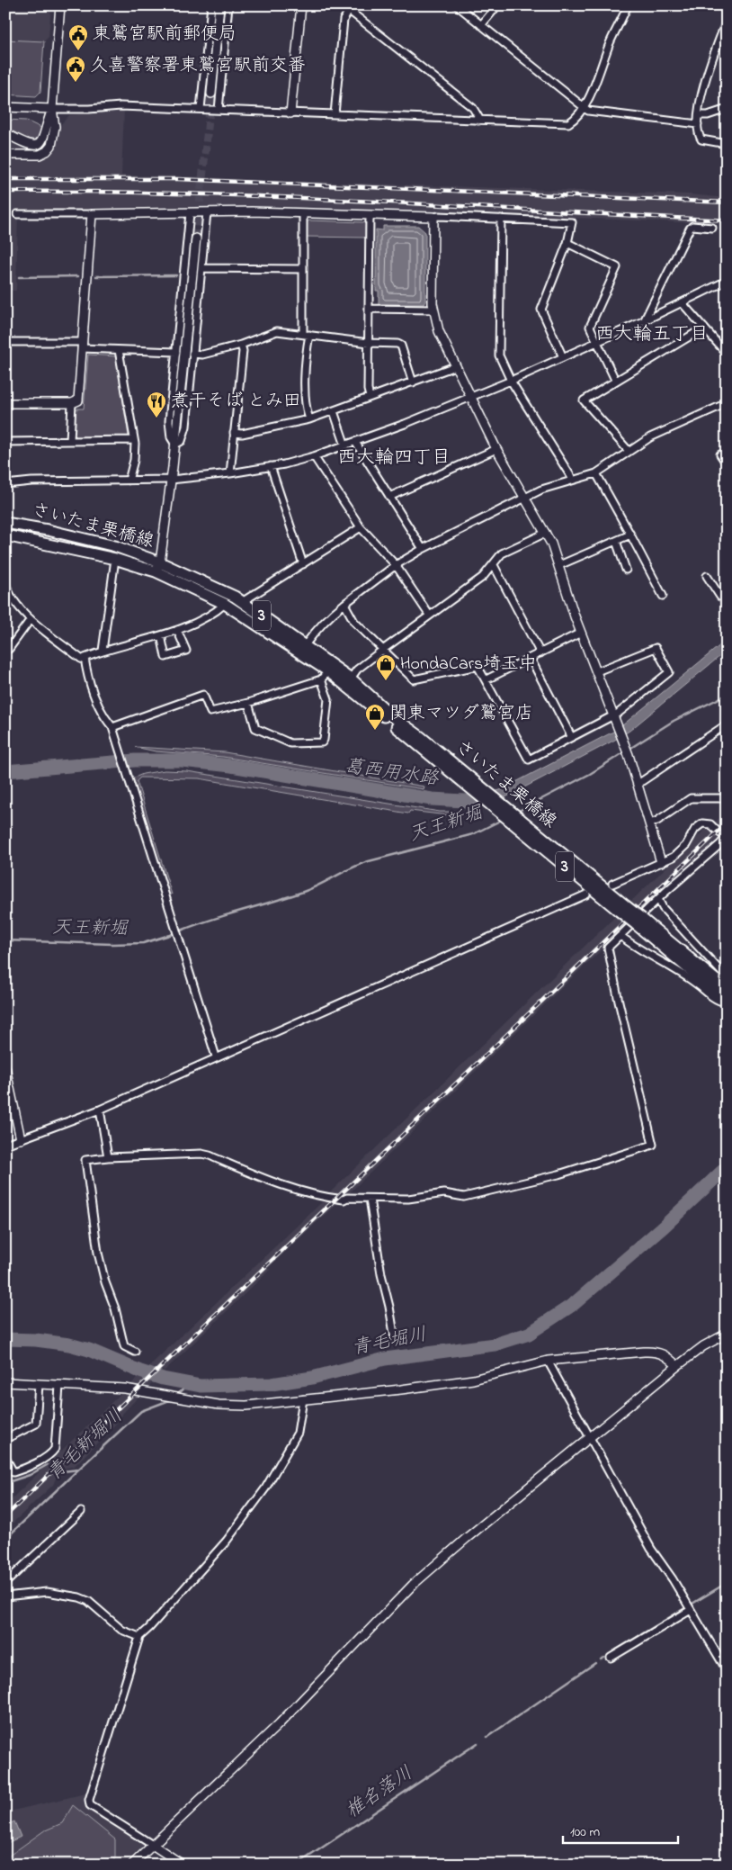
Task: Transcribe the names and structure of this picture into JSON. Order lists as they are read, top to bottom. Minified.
{"streets":{"main road":["さいたま栗橋線","3"]},"districts":["西大輪五丁目","西大輪四丁目"],"water":["葛西用水路","天王新堀","青毛堀川","青毛新堀川","椎名落川"],"places":{"public building":["東鷲宮駅前郵便局","久喜警察署東鷲宮駅前交番"],"restaurant":["煮干そば とみ田"],"shop":["HondaCars埼玉中","関東マツダ鷲宮店"]},"scale_bar":"100 m"}
